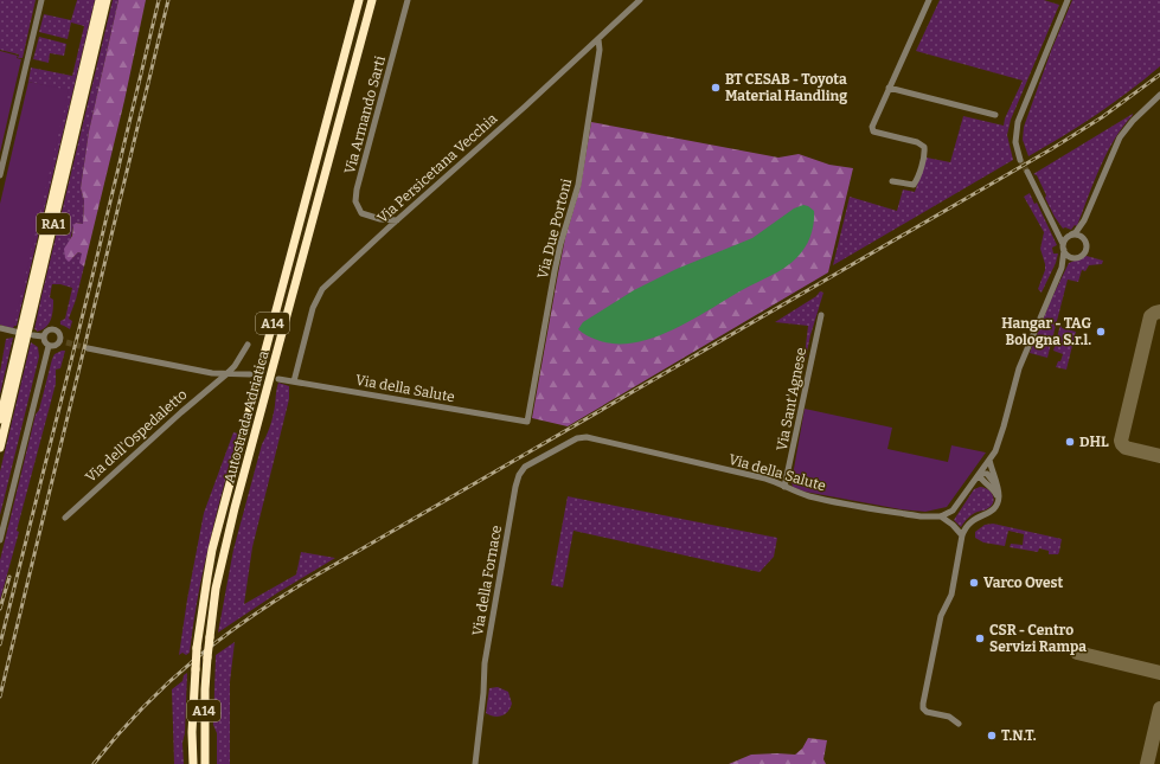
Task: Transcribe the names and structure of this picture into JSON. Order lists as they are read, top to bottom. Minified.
{"streets":{"highway":["RA1","A14","Autostrada Adriatica"],"street":["Via Armando Sarti","Via Persicetana Vecchia","Via Due Portoni","Via della Salute","Via Sant'Agnese","Via dell'Ospedaletto","Via della Fornace"]},"crossings":[["Via Armando Sarti","Via Persicetana Vecchia"],["Via Persicetana Vecchia","Via Due Portoni"],["Via Persicetana Vecchia","Via della Salute"],["Via Due Portoni","Via della Salute"],["Via della Salute","Via Sant'Agnese"],["Via della Salute","Via della Fornace"]],"places":["BT CESAB - Toyota Material Handling","Hangar - TAG Bologna S.r.l.","DHL","Varco Ovest","CSR - Centro Servizi Rampa","T.N.T."]}
